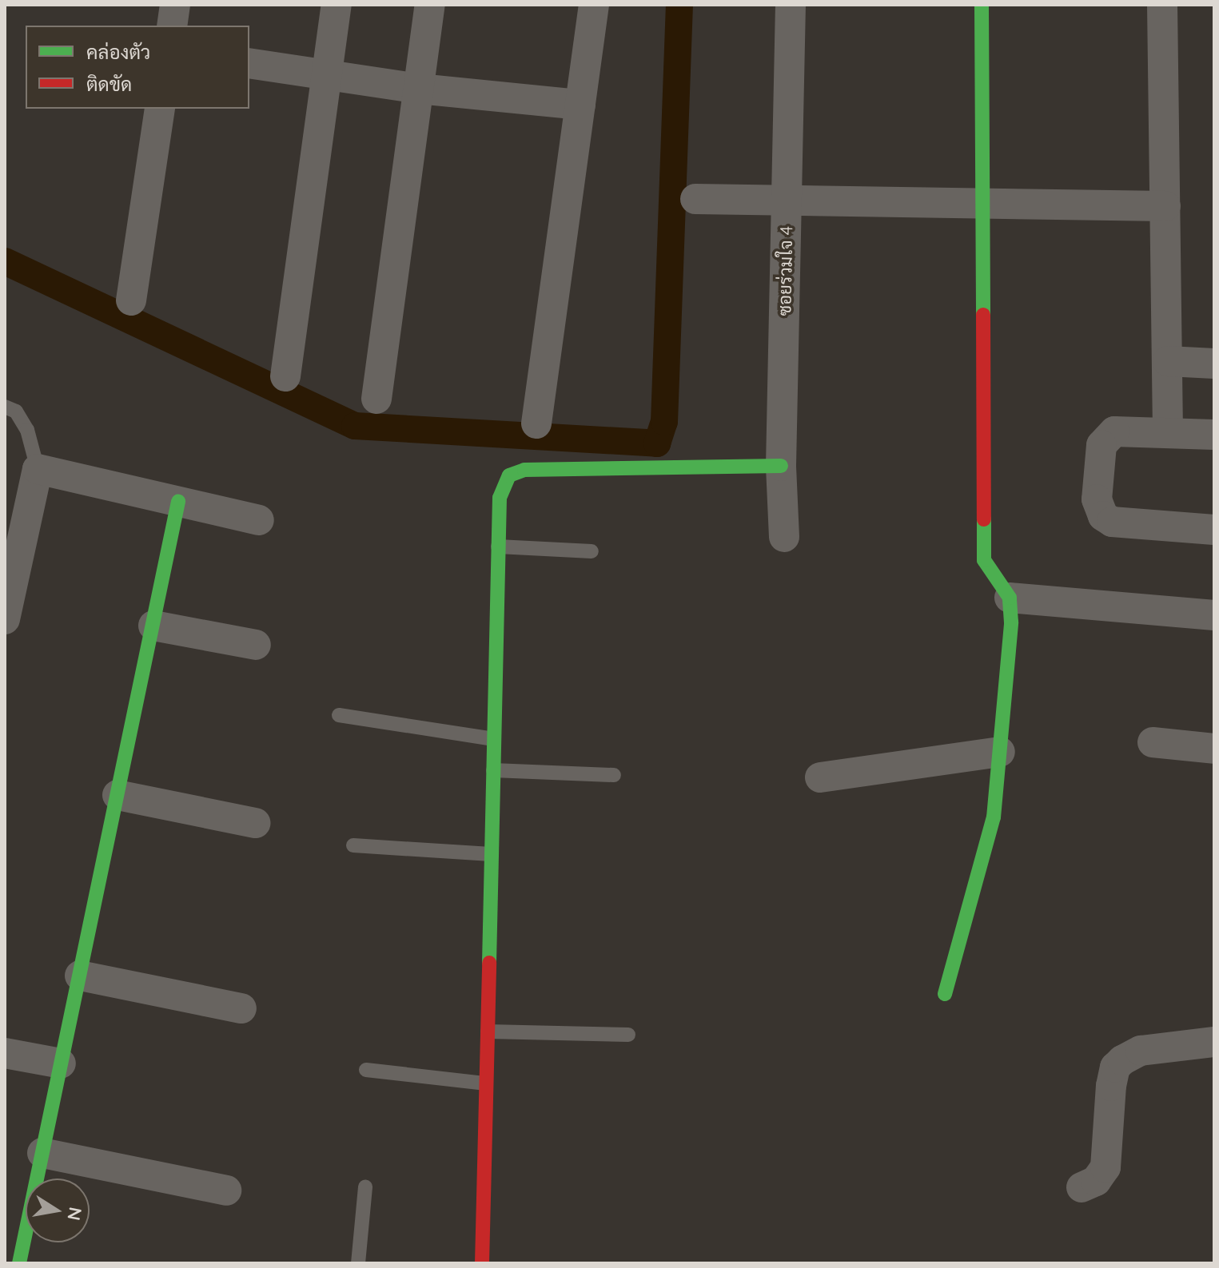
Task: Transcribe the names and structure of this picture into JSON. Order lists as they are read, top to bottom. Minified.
{"streets":{"street":["ซอยร่วมใจ 4"]},"legend":["คล่องตัว","ติดขัด"],"north":"right"}
